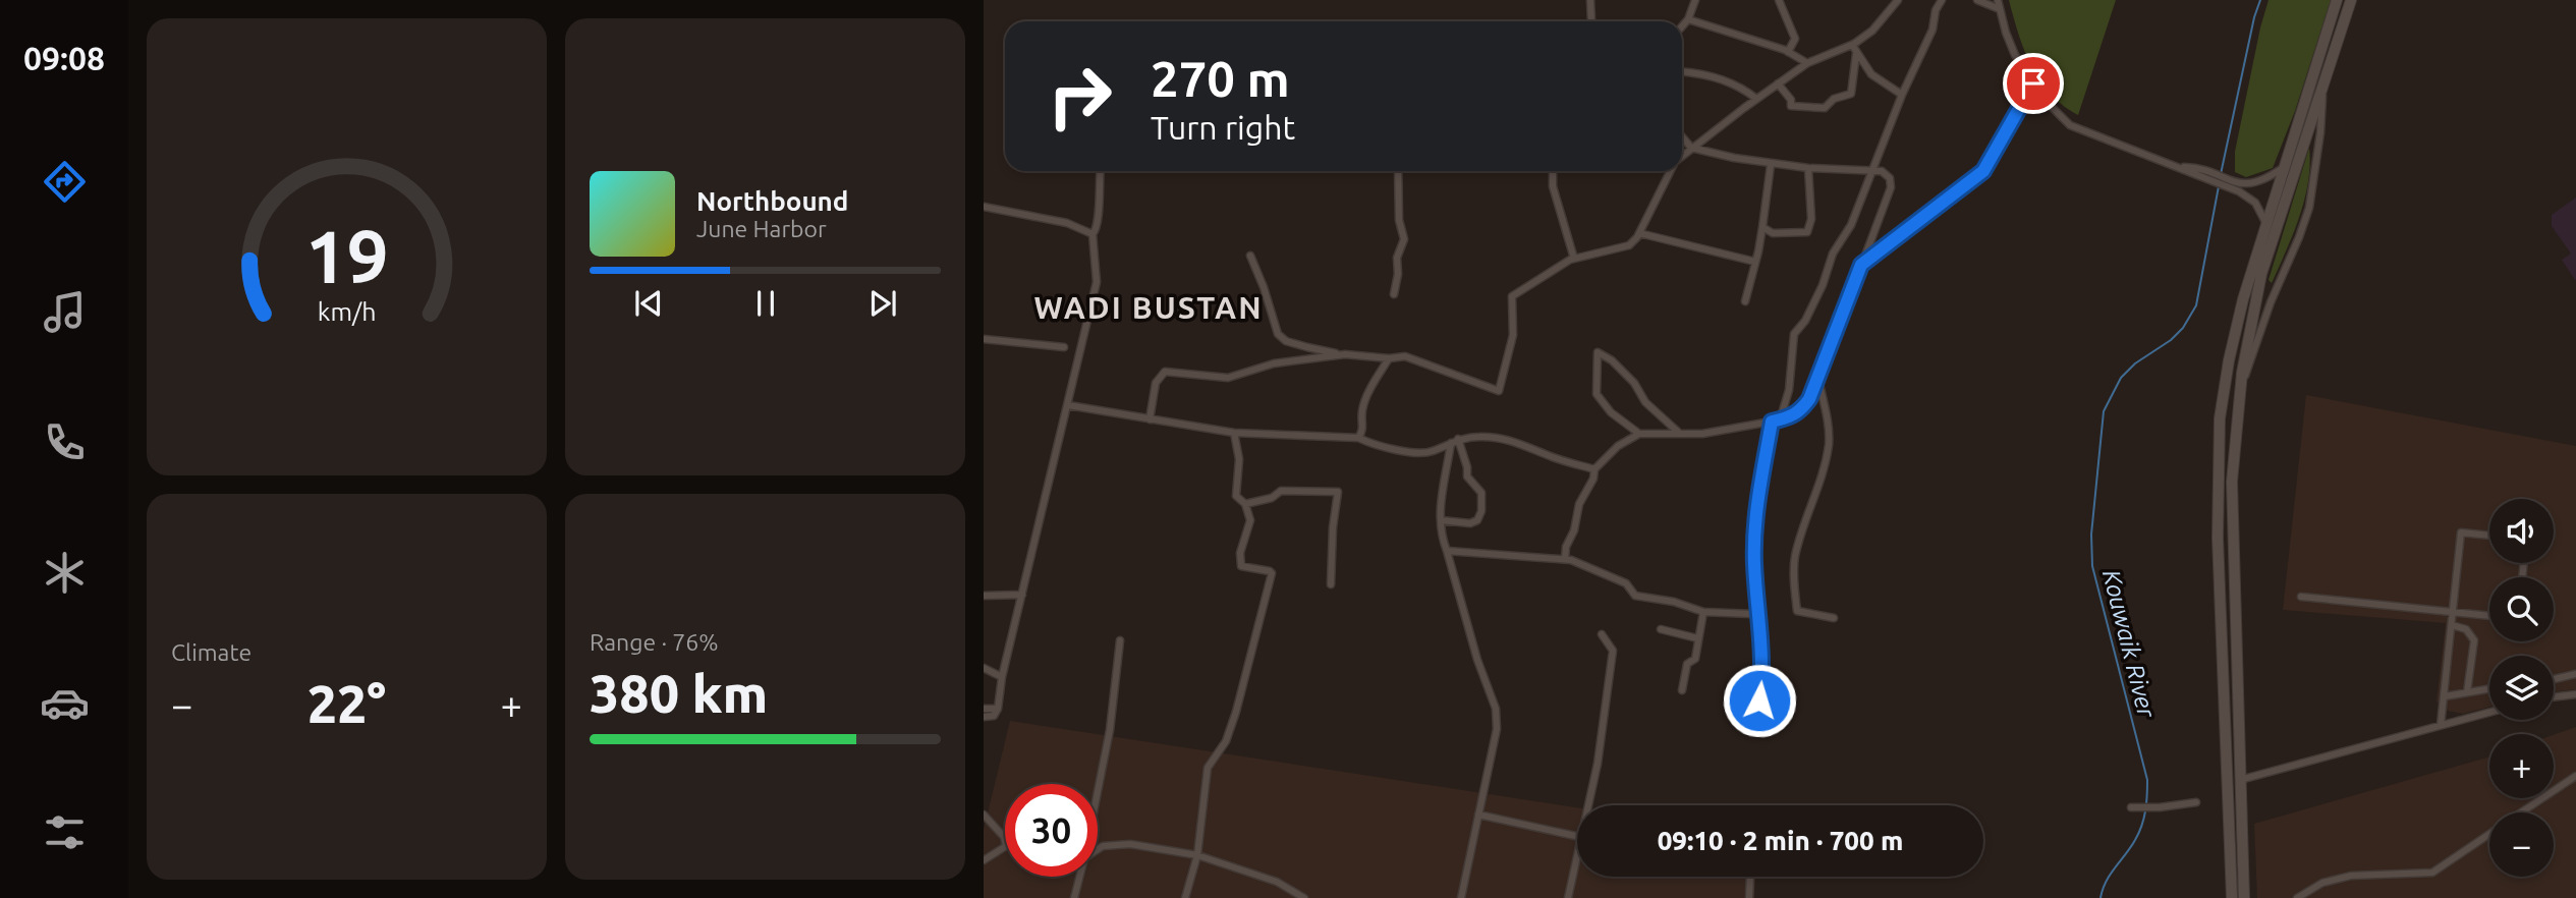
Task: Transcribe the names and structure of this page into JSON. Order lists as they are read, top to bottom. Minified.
{"districts":["WADI BUSTAN"],"water":["Kouwaik River"],"page":{"tabs":"09:08","turn":["270 m","Turn right"],"song":["Northbound","June Harbor"],"tile":["Climate",["Range · 76%","380 km"]],"map_buttons":["+","−"],"heat":["−","22°","+"],"limit":"30","trip":"09:10 · 2 min · 700 m","gauge":["19","km/h"]}}
